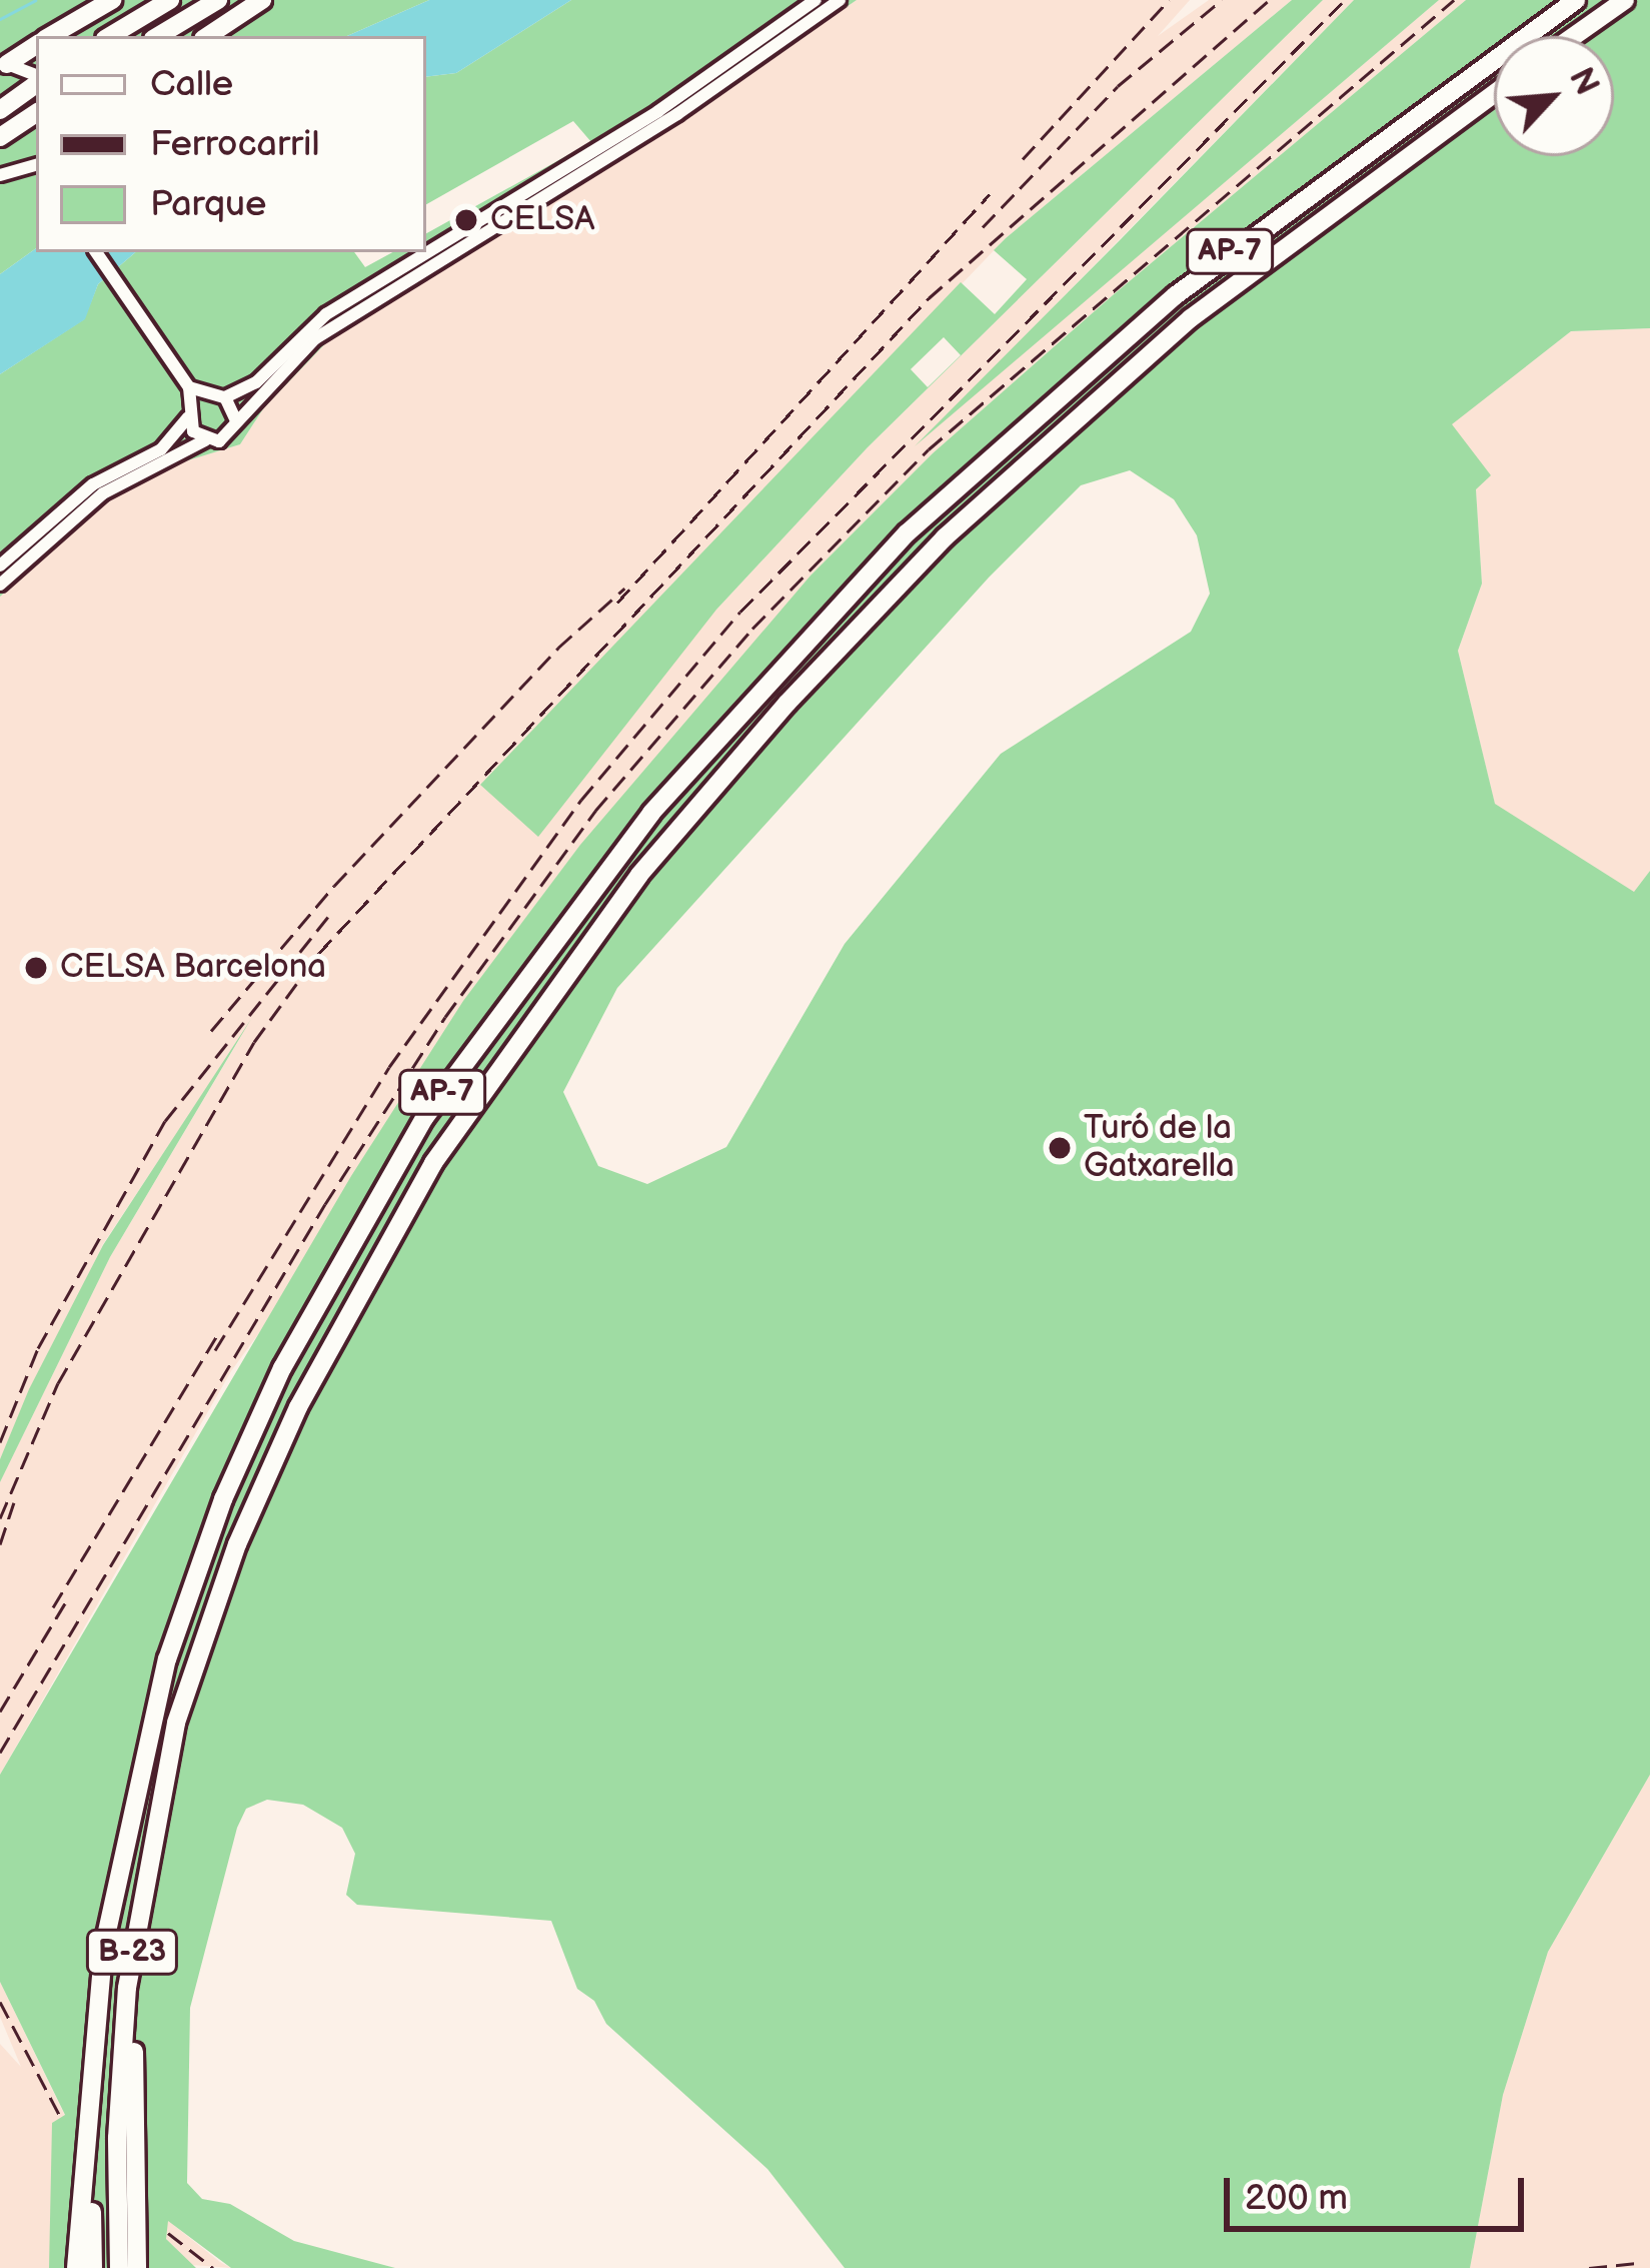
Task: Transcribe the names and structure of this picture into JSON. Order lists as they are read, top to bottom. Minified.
{"streets":{"highway":["AP-7","B-23"]},"crossings":[["AP-7","B-23"]],"places":["CELSA","CELSA Barcelona","Turó de la Gatxarella"],"legend":["Calle","Ferrocarril","Parque"],"scale_bar":"200 m","north":"top right"}
